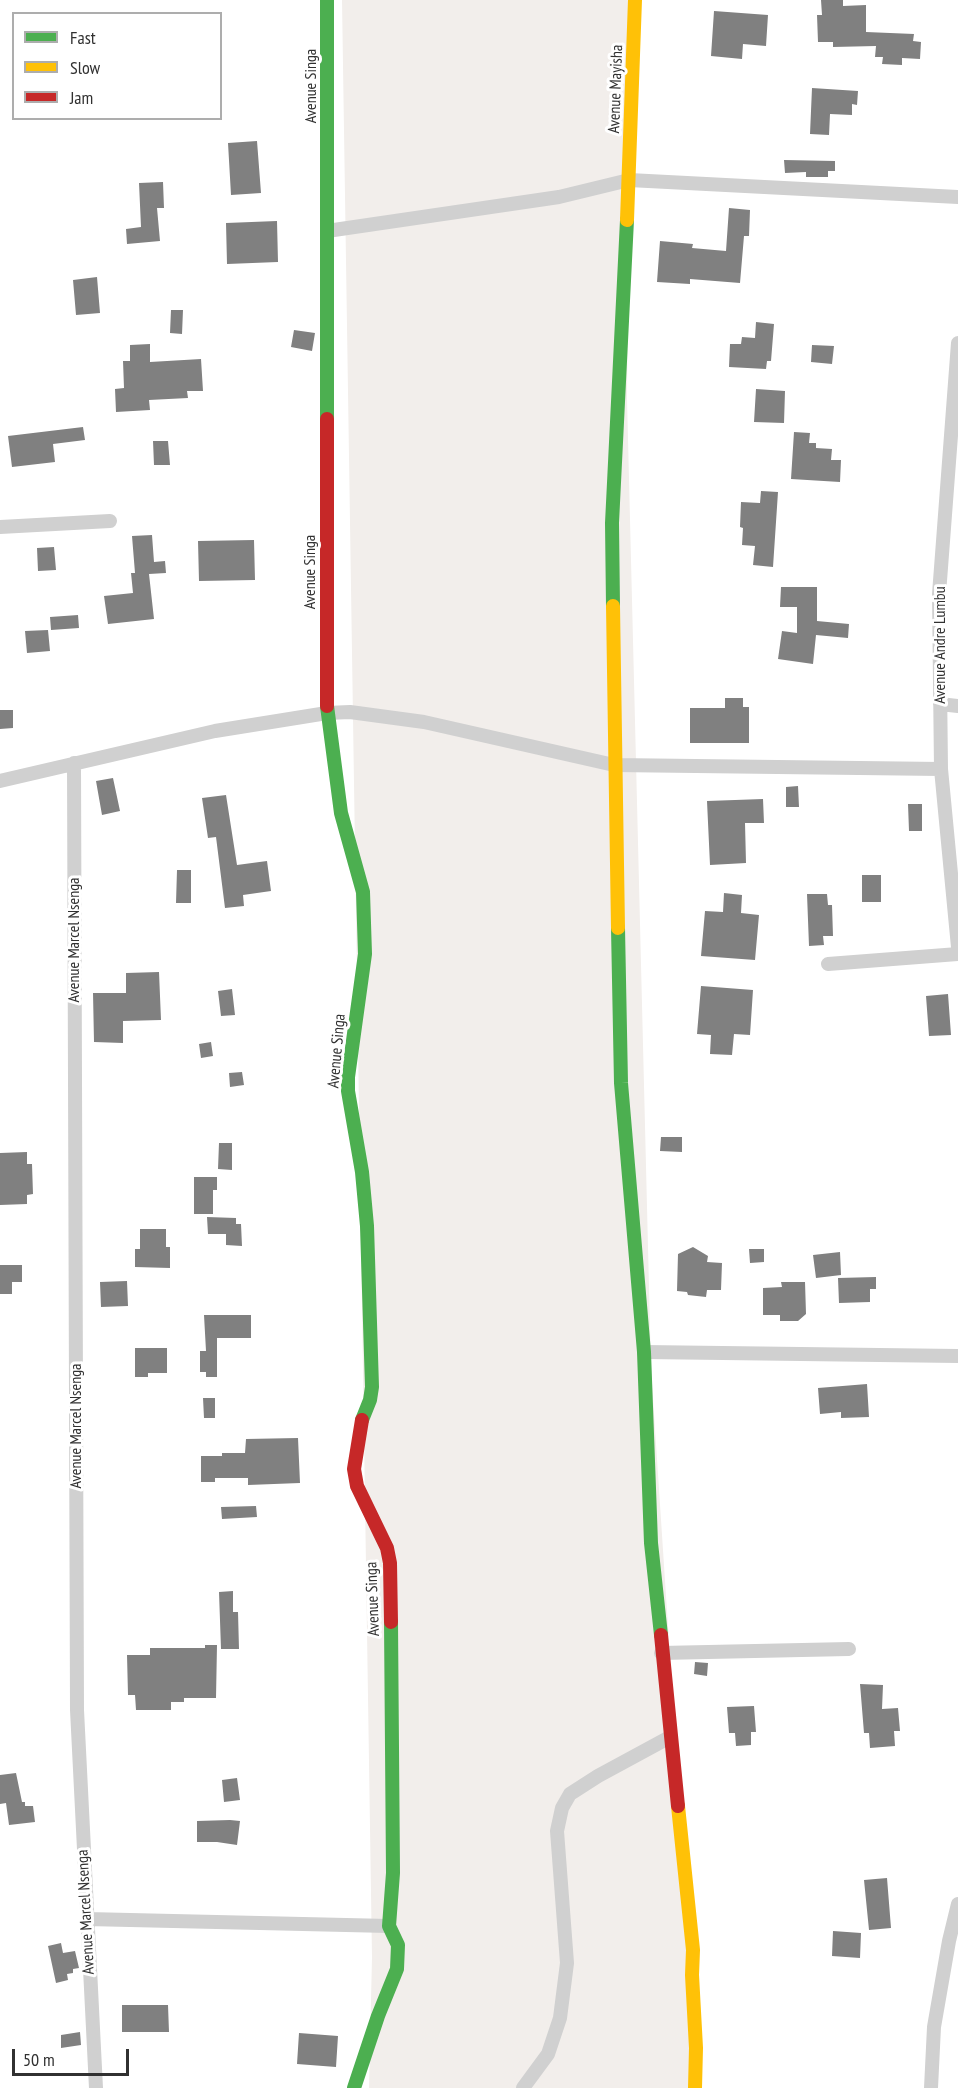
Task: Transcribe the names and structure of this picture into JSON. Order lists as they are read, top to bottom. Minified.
{"streets":{"street":["Avenue Singa","Avenue Mayisha","Avenue Andre Lumbu","Avenue Marcel Nsenga"]},"legend":["Fast","Slow","Jam"],"scale_bar":"50 m"}
